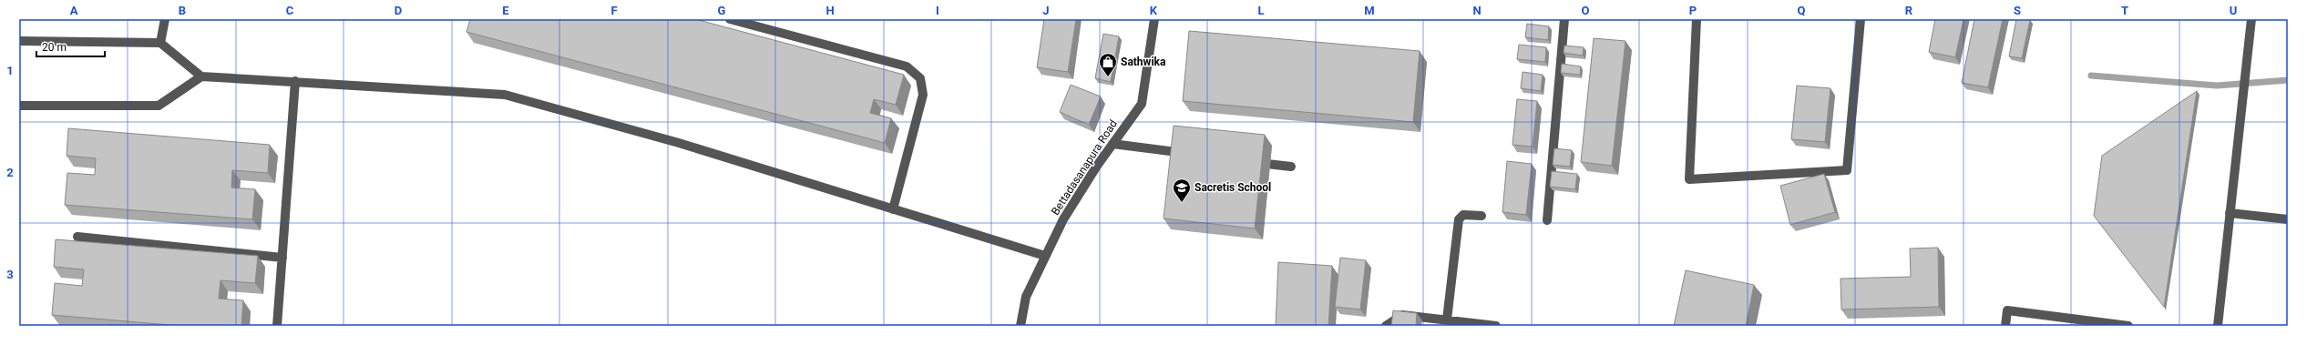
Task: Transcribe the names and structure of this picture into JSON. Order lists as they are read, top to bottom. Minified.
{"streets":{"street":["Bettadasanapura Road"]},"places":{"shop":["Sathwika"],"school or university":["Sacretis School"]},"scale_bar":"20 m","grid":{"columns":["A","B","C","D","E","F","G","H","I","J","K","L","M","N","O","P","Q","R","S","T","U"],"rows":["1","2","3"]}}
